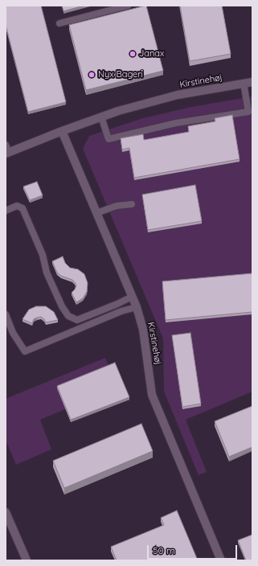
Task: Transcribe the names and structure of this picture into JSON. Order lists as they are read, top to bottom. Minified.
{"streets":{"street":["Kirstinehøj"]},"places":["Janax","Nyx Bageri"],"scale_bar":"50 m"}
